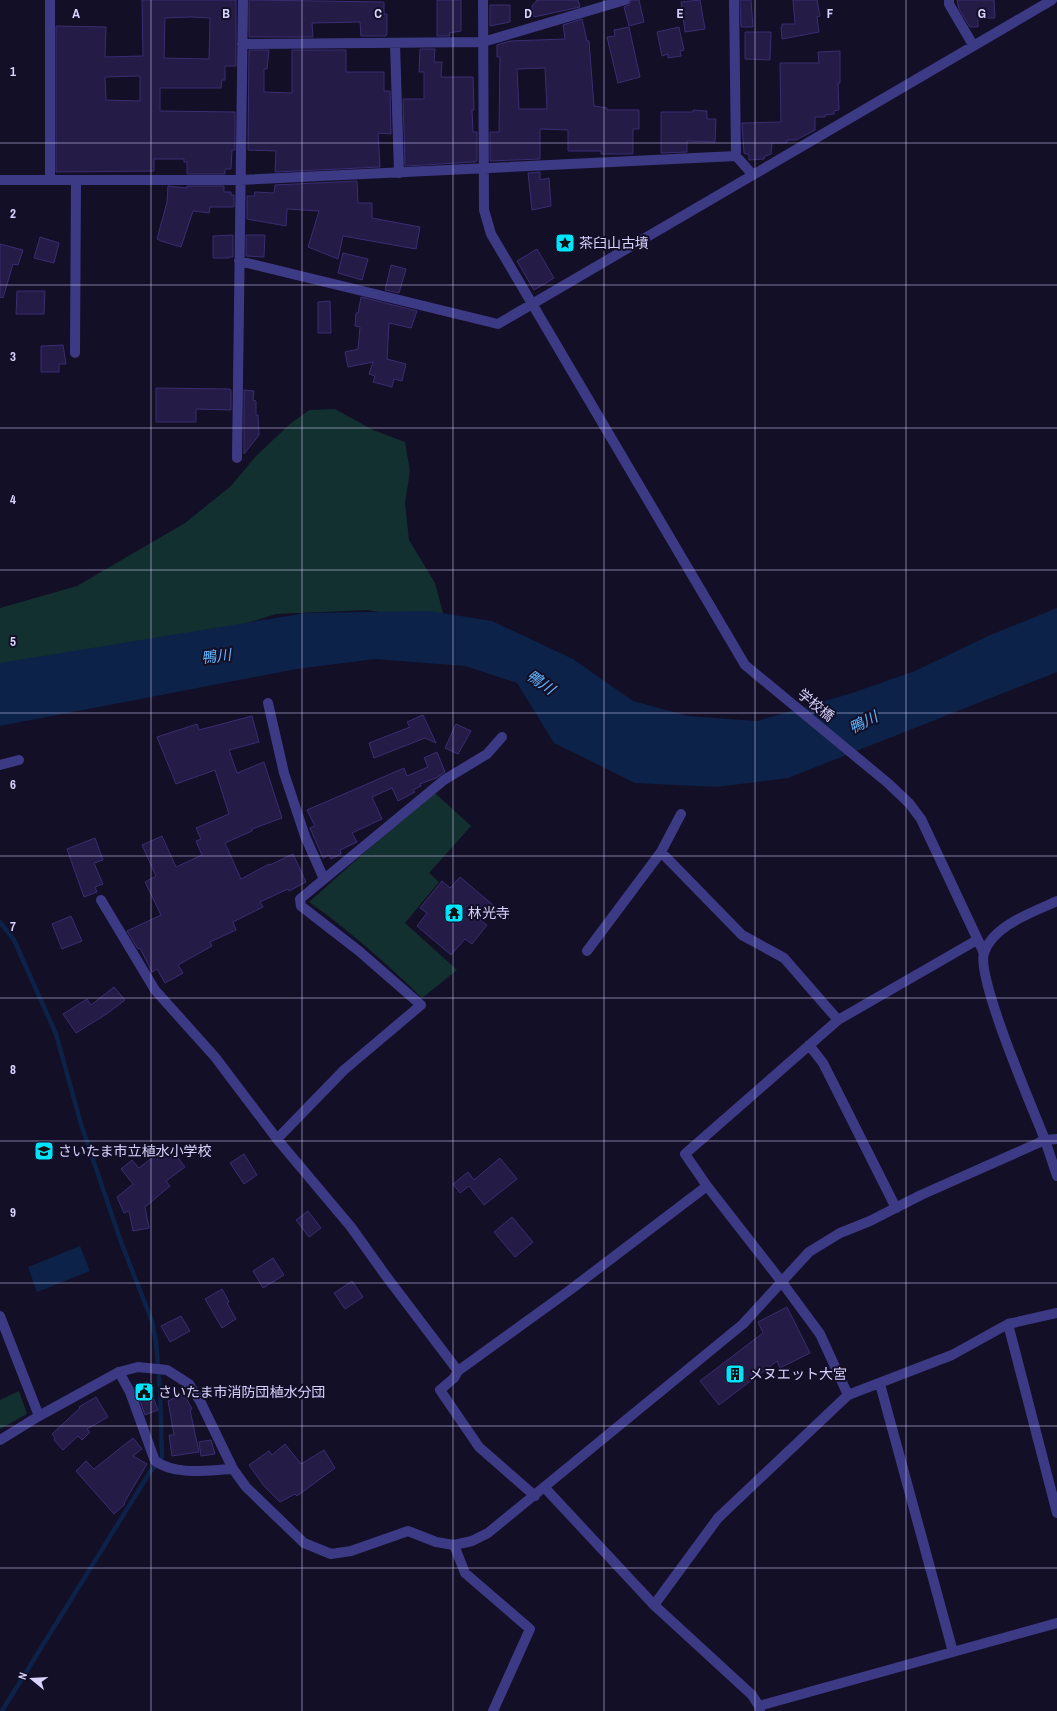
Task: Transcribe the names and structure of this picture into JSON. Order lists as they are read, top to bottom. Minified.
{"streets":{"street":["学校橋"]},"water":["鴨川"],"places":{"place":["茶臼山古墳"],"temple":["林光寺"],"school or university":["さいたま市立植水小学校"],"building":["メヌエット大宮"],"public building":["さいたま市消防団植水分団"]},"north":"left","grid":{"columns":["A","B","C","D","E","F","G"],"rows":["1","2","3","4","5","6","7","8","9"]}}
